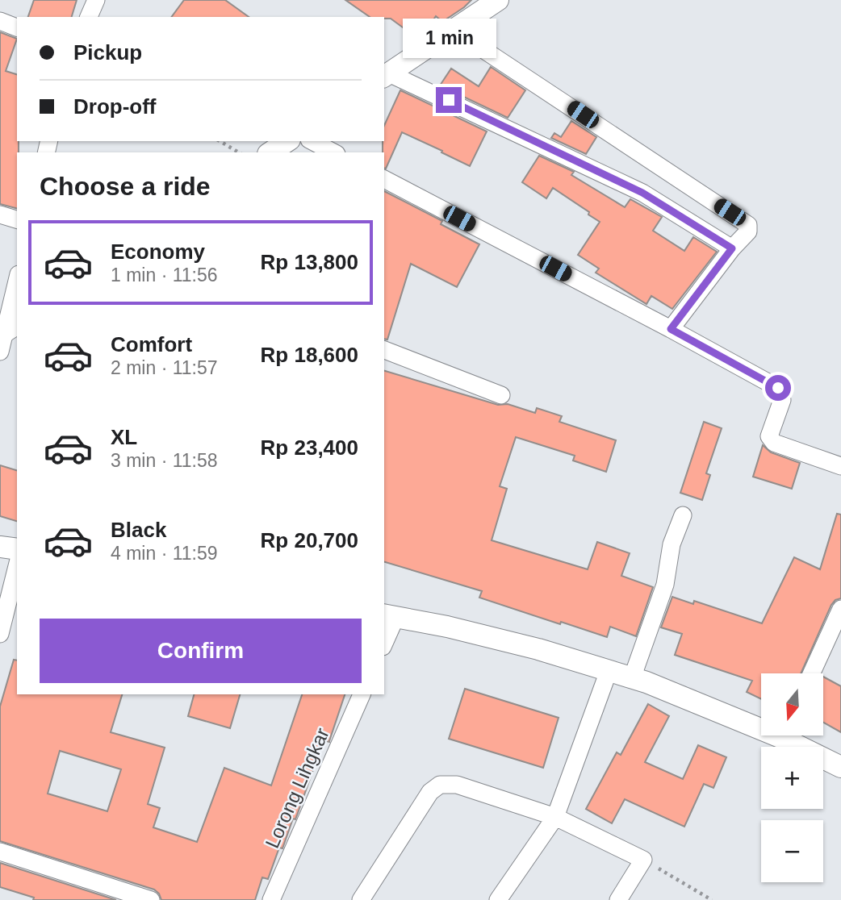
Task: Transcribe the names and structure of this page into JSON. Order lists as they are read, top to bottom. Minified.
{"streets":{"street":["Lorong Lihgkar"]},"north":"bottom","page":{"banner":["Pickup","Drop-off"],"bubble":"1 min","heading":"Choose a ride","list":[{"name":"Economy","note":"1 min · 11:56","value":"Rp 13,800"},{"name":"Comfort","note":"2 min · 11:57","value":"Rp 18,600"},{"name":"XL","note":"3 min · 11:58","value":"Rp 23,400"},{"name":"Black","note":"4 min · 11:59","value":"Rp 20,700"}],"buttons":"Confirm","map_buttons":["+","−"]}}
